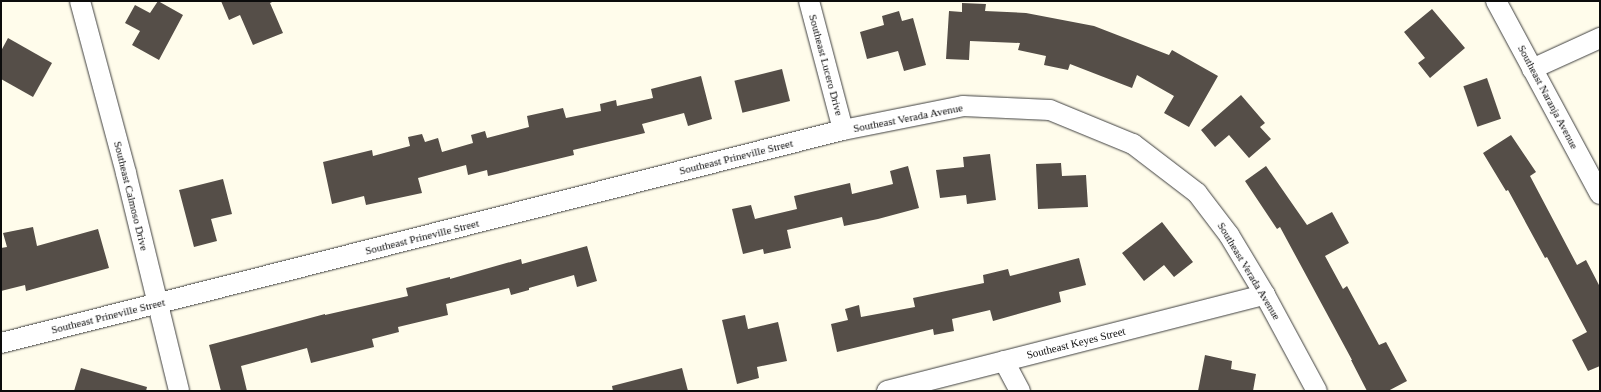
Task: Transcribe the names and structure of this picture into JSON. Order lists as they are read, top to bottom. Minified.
{"streets":{"street":["Southeast Lucero Drive","Southeast Naranja Avenue","Southeast Verada Avenue","Southeast Prineville Street","Southeast Calmoso Drive","Southeast Keyes Street"]},"crossings":[["Southeast Lucero Drive","Southeast Verada Avenue"],["Southeast Lucero Drive","Southeast Prineville Street"],["Southeast Verada Avenue","Southeast Prineville Street"],["Southeast Verada Avenue","Southeast Keyes Street"],["Southeast Prineville Street","Southeast Calmoso Drive"]]}
